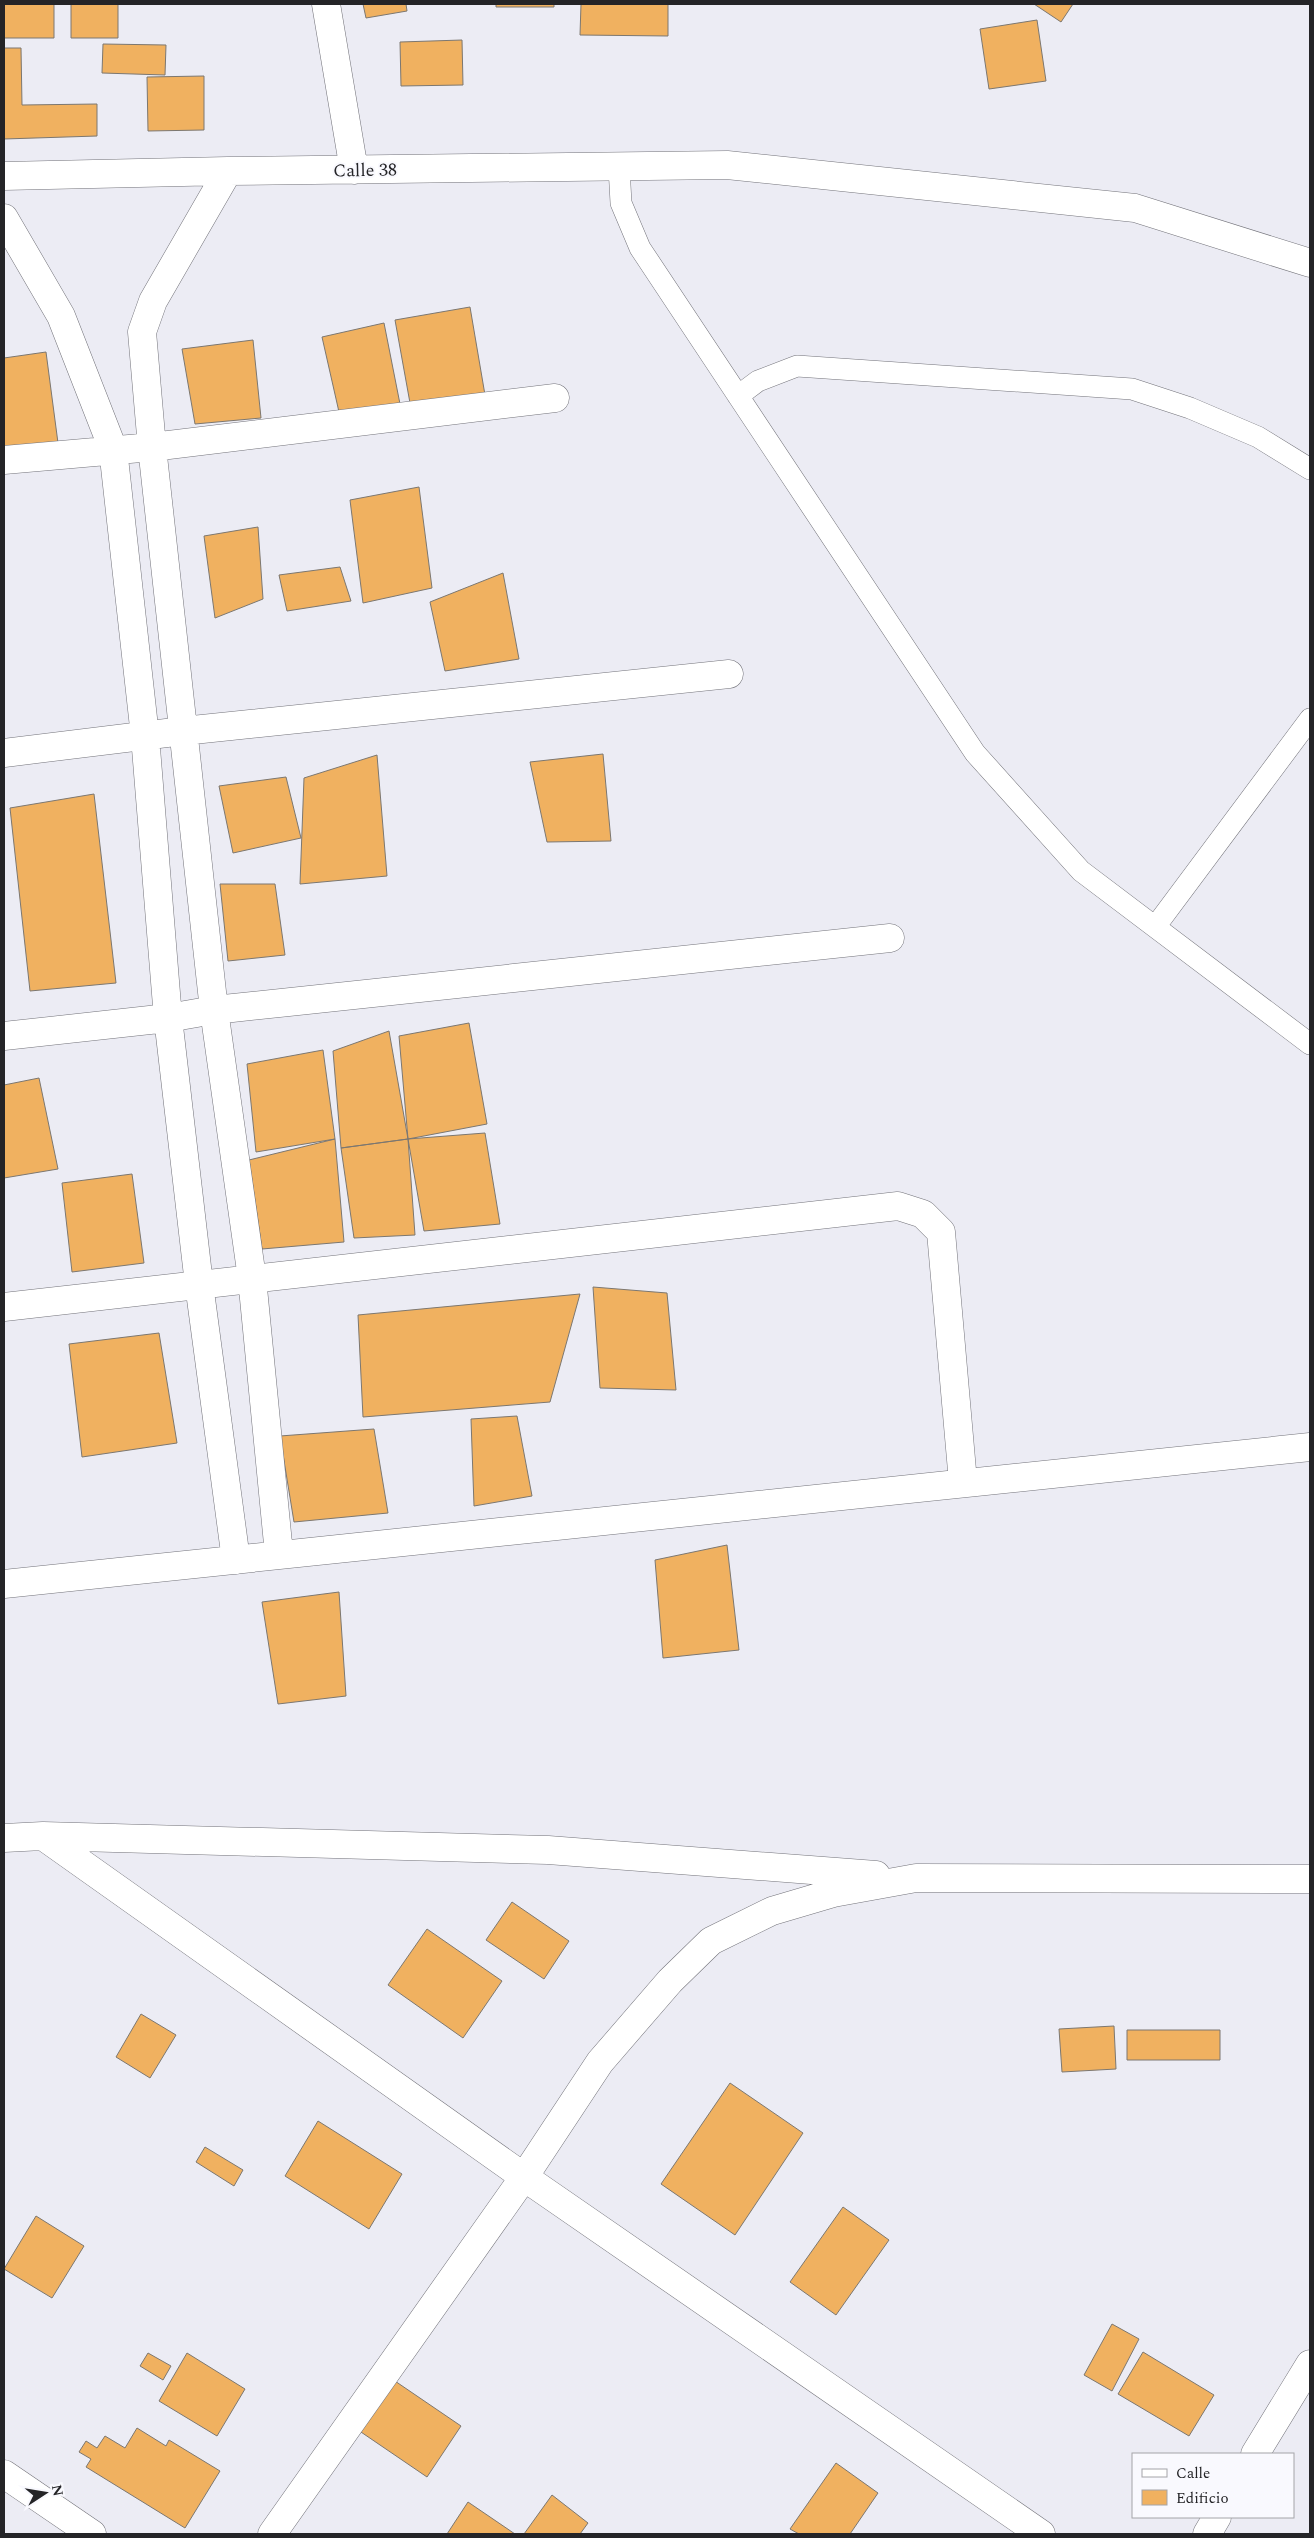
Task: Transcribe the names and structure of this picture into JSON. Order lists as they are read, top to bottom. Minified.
{"streets":{"street":["Calle 38"]},"legend":["Calle","Edificio"],"north":"right"}
